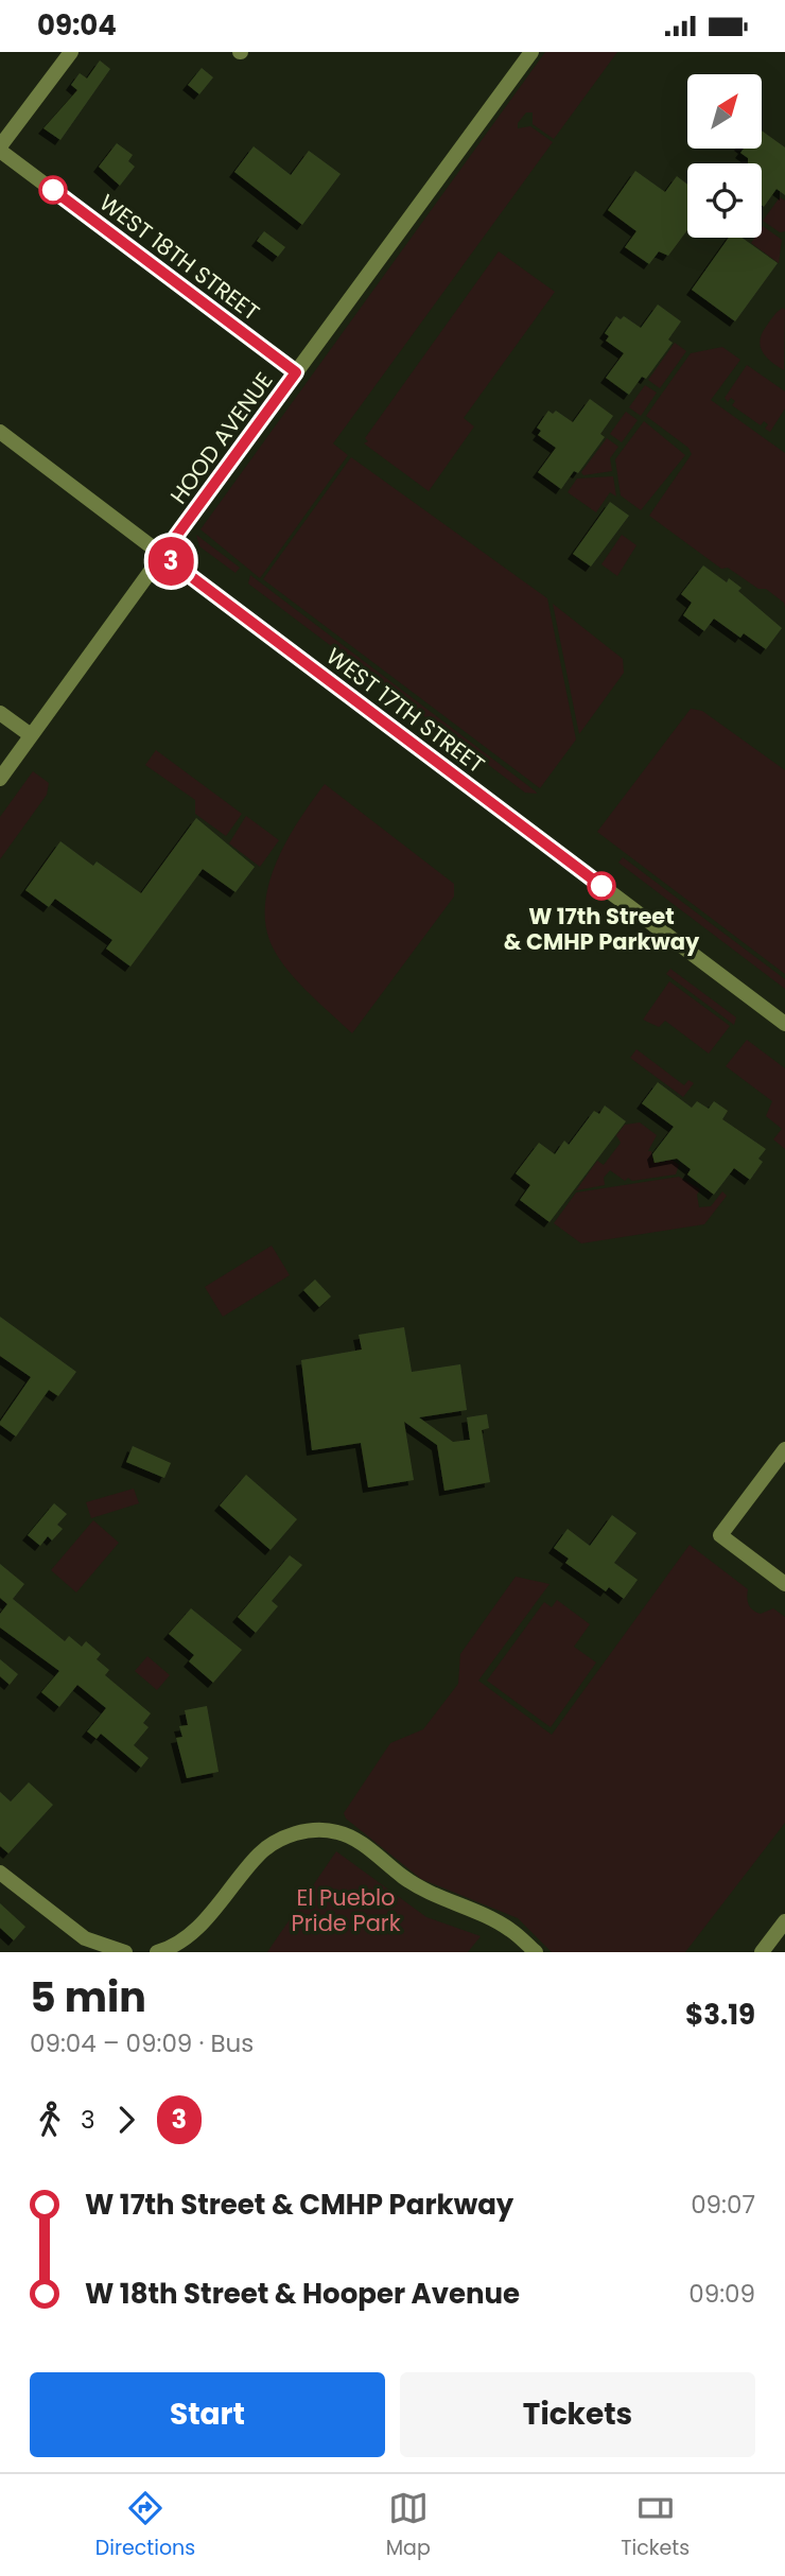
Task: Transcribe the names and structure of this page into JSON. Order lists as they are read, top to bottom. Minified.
{"streets":{"street":["WEST 18TH STREET","HOOD AVENUE","WEST 17TH STREET"]},"crossings":[["WEST 18TH STREET","HOOD AVENUE"],["HOOD AVENUE","WEST 17TH STREET"]],"parks":["El Pueblo Pride Park"],"places":["W 17th Street & CMHP Parkway"],"lines":["bus line 3"],"north":"top right","page":{"status":"09:04","on_map":"3","heading":["5 min","09:04 – 09:09 · Bus","$3.19"],"legs":["3","3"],"list":[{"name":"W 17th Street & CMHP Parkway","value":"09:07"},{"name":"W 18th Street & Hooper Avenue","value":"09:09"}],"buttons":["Start","Tickets"],"tabs":["Directions","Map","Tickets"]}}
